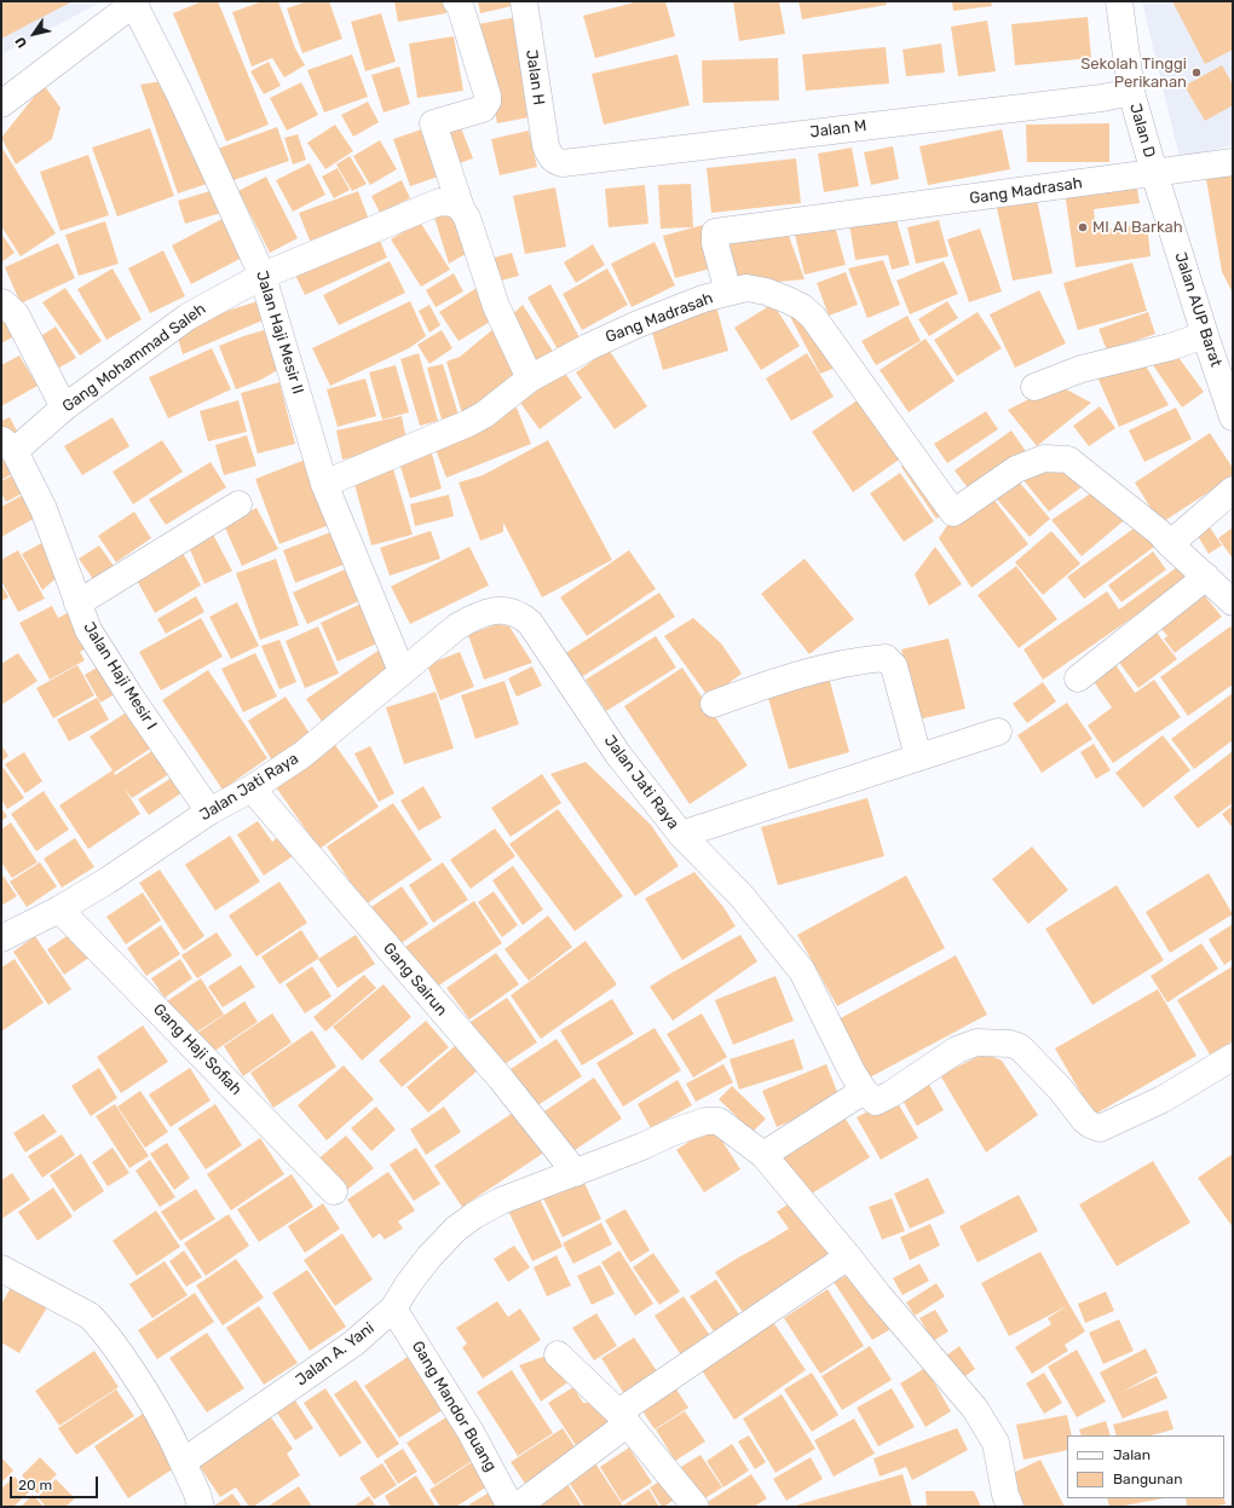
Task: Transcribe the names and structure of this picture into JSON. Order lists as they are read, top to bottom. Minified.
{"streets":{"street":["Jalan H","Jalan M","Jalan D","Gang Madrasah","Jalan AUP Barat","Jalan Haji Mesir II","Gang Mohammad Saleh","Jalan Haji Mesir I","Jalan Jati Raya","Gang Sairun","Gang Haji Sofiah","Jalan A. Yani","Gang Mandor Buang"]},"crossings":[["Jalan H","Jalan M"],["Jalan M","Jalan D"],["Jalan D","Gang Madrasah"],["Jalan D","Jalan AUP Barat"],["Gang Madrasah","Jalan AUP Barat"],["Gang Madrasah","Jalan Haji Mesir II"],["Jalan Haji Mesir II","Gang Mohammad Saleh"],["Jalan Haji Mesir II","Jalan Jati Raya"],["Gang Mohammad Saleh","Jalan Haji Mesir I"],["Jalan Haji Mesir I","Jalan Jati Raya"],["Jalan Jati Raya","Gang Sairun"],["Jalan Jati Raya","Gang Haji Sofiah"],["Gang Sairun","Jalan A. Yani"],["Jalan A. Yani","Gang Mandor Buang"]],"places":["Sekolah Tinggi Perikanan","MI Al Barkah"],"legend":["Jalan","Bangunan"],"scale_bar":"20 m","north":"bottom left"}
